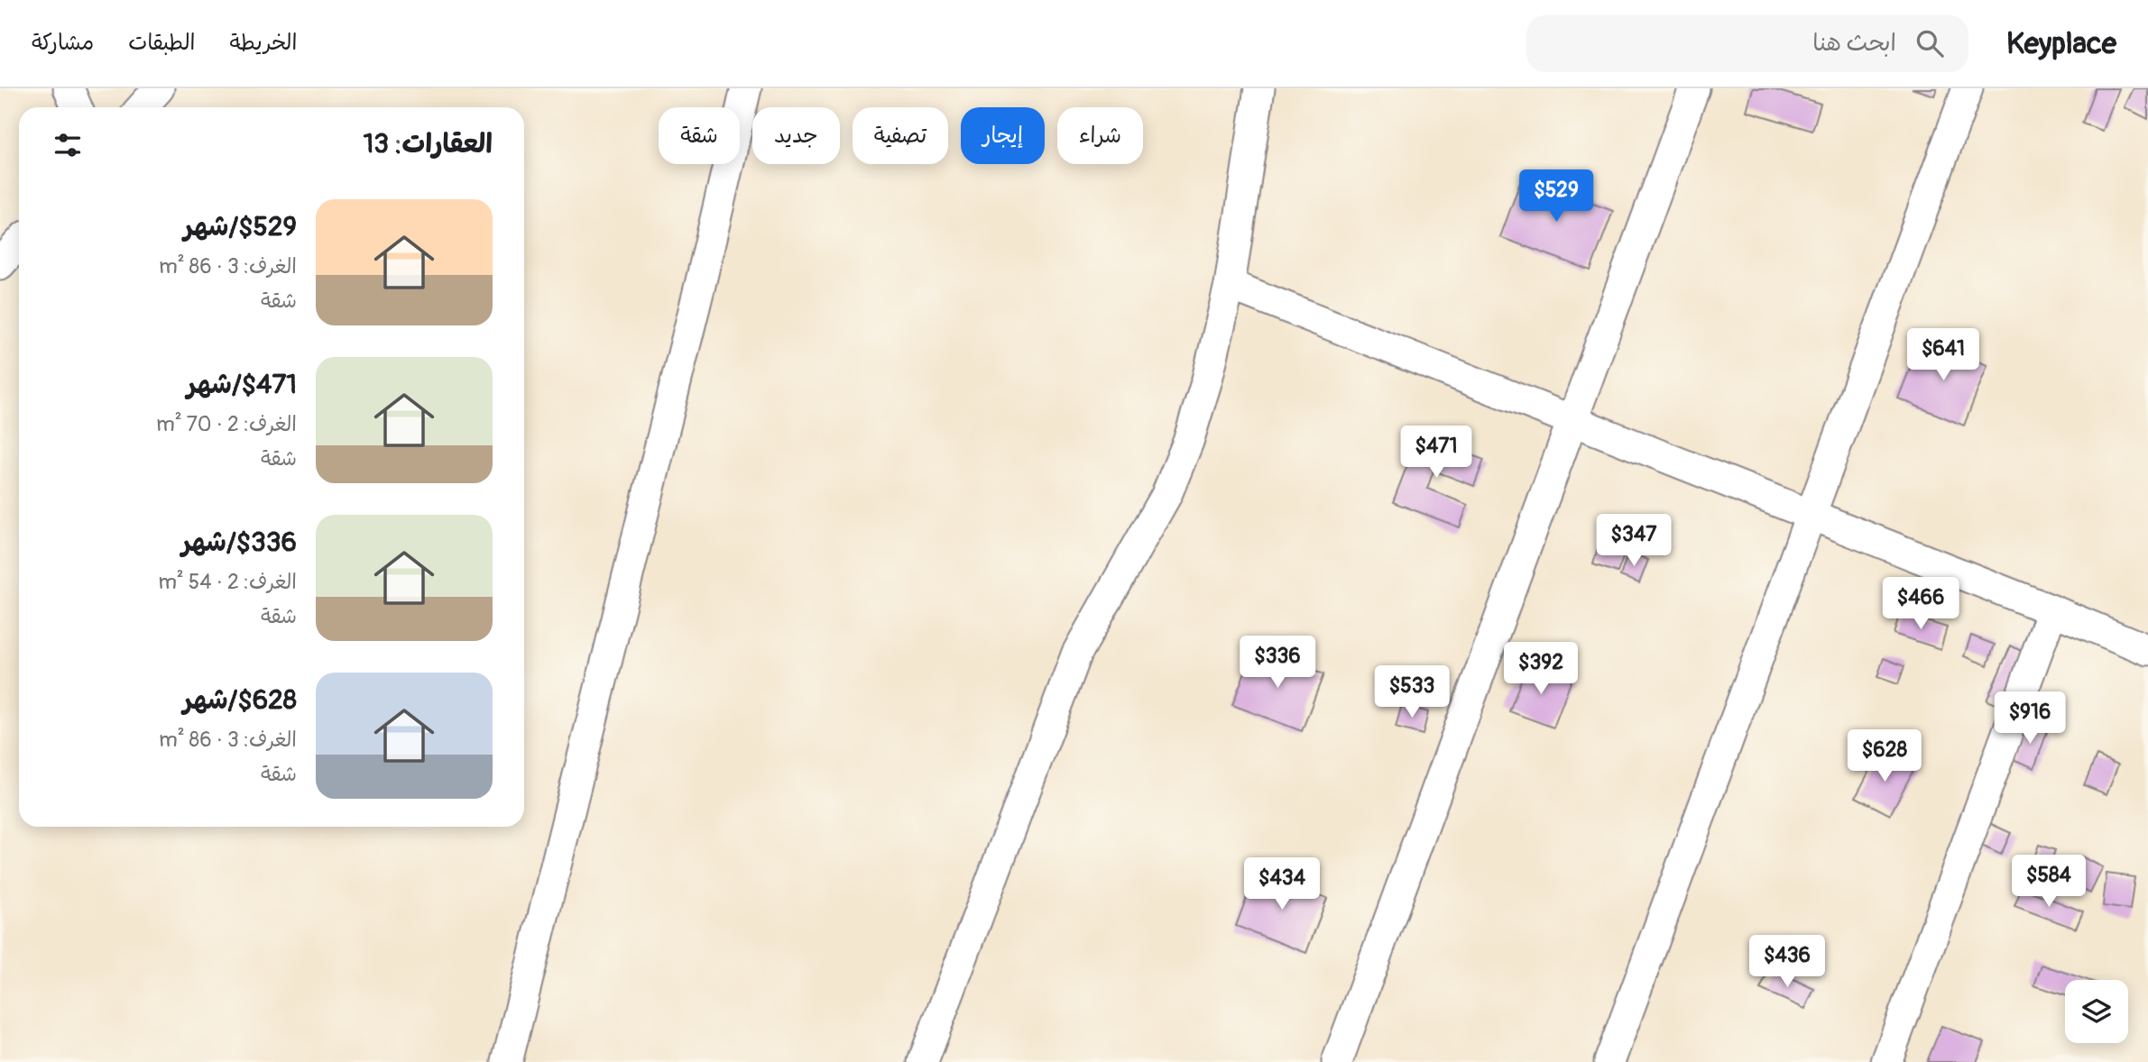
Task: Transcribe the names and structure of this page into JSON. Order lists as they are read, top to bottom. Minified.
{"page":{"header":"Keyplace","search":"ابحث هنا","nav":["الخريطة","الطبقات","مشاركة"],"chip":["شراء","إيجار","تصفية","جديد","شقة"],"heading":"العقارات: 13","price":["$529","$641","$471","$347","$466","$336","$392","$533","$916","$628","$584","$434","$436"],"list":[{"name":"$529/شهر","note":"الغرف: 3 · 86 m² · شقة"},{"name":"$471/شهر","note":"الغرف: 2 · 70 m² · شقة"},{"name":"$336/شهر","note":"الغرف: 2 · 54 m² · شقة"},{"name":"$628/شهر","note":"الغرف: 3 · 86 m² · شقة"}]}}
